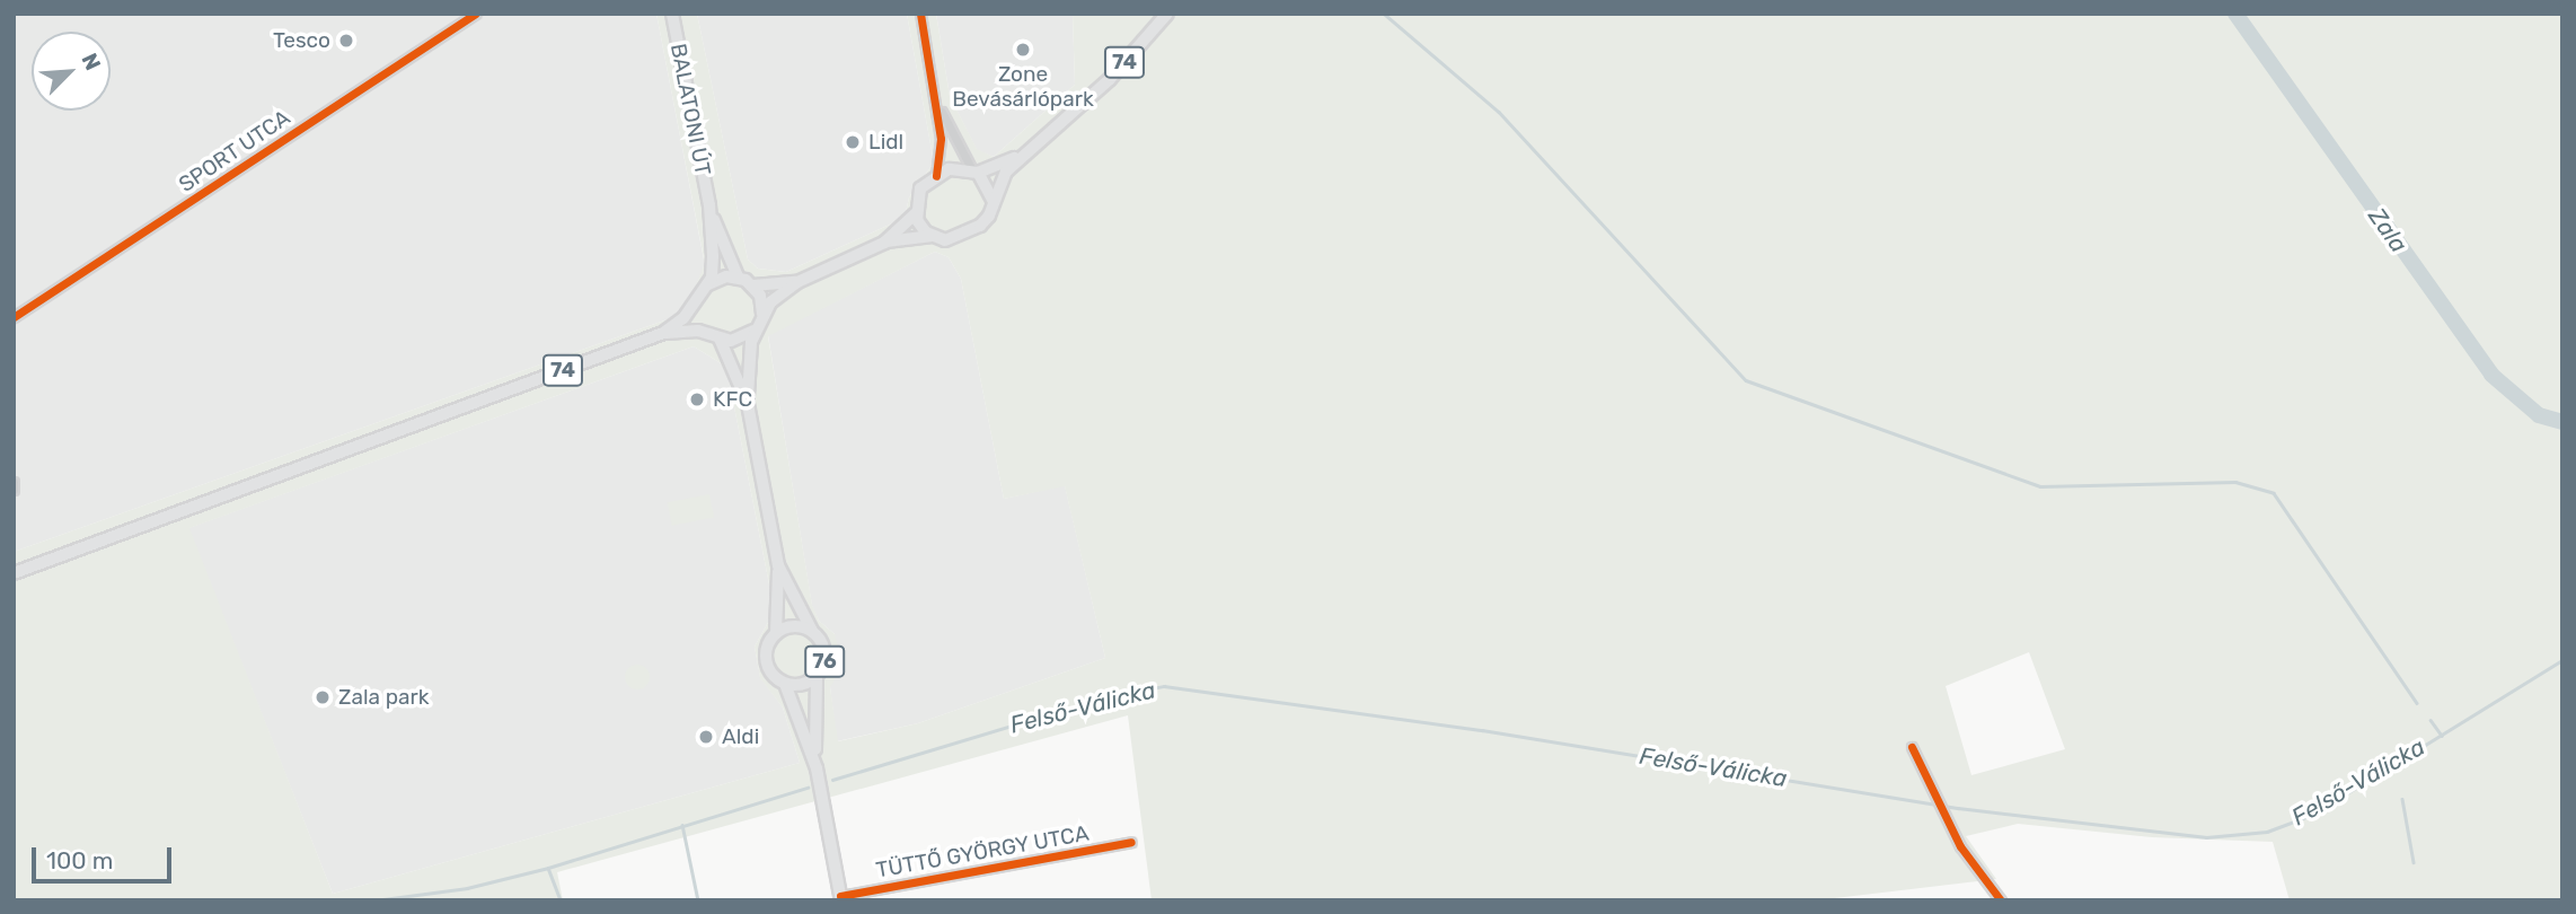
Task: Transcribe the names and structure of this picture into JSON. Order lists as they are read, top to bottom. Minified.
{"streets":{"main road":["74","BALATONI ÚT","76"],"street":["SPORT UTCA","TÜTTŐ GYÖRGY UTCA"]},"crossings":[["74","BALATONI ÚT"],["74","76"],["BALATONI ÚT","76"],["76","TÜTTŐ GYÖRGY UTCA"]],"water":["Zala","Felső-Válicka"],"places":["Tesco","Zone Bevásárlópark","Lidl","KFC","Zala park","Aldi"],"scale_bar":"100 m","north":"top right"}
